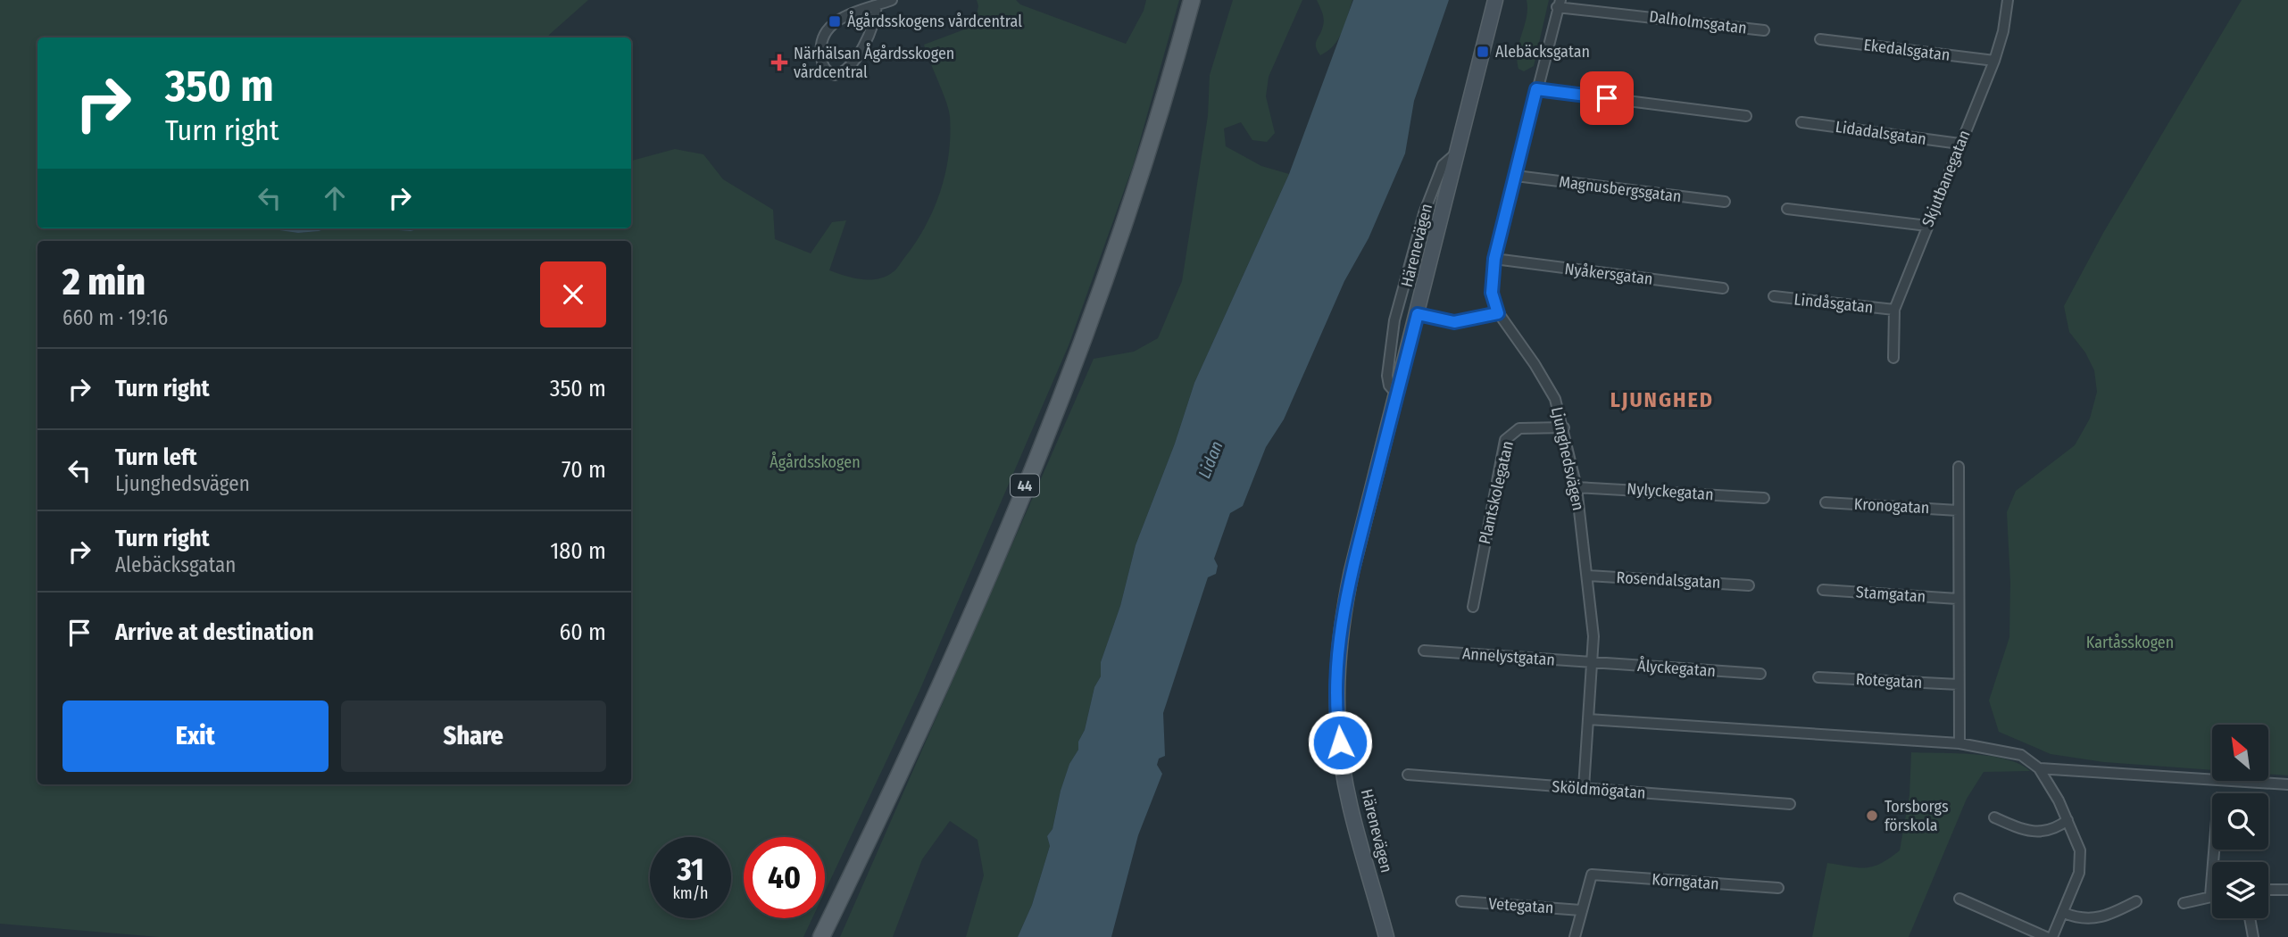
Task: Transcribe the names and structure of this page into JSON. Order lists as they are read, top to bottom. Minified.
{"streets":{"main road":["44"],"street":["Dalholmsgatan","Ekedalsgatan","Lidadalsgatan","Skjutbanegatan","Magnusbergsgatan","Härenevägen","Nyåkersgatan","Lindåsgatan","Ljunghedsvägen","Nylyckegatan","Plantskolegatan","Kronogatan","Rosendalsgatan","Stamgatan","Annelystgatan","Ålyckegatan","Rotegatan","Sköldmögatan","Korngatan","Vetegatan"]},"crossings":[["Dalholmsgatan","Ljunghedsvägen"],["Ekedalsgatan","Skjutbanegatan"],["Lidadalsgatan","Skjutbanegatan"],["Skjutbanegatan","Lindåsgatan"],["Magnusbergsgatan","Ljunghedsvägen"],["Nyåkersgatan","Ljunghedsvägen"],["Ljunghedsvägen","Nylyckegatan"],["Ljunghedsvägen","Plantskolegatan"],["Ljunghedsvägen","Rosendalsgatan"],["Ljunghedsvägen","Annelystgatan"],["Ljunghedsvägen","Ålyckegatan"],["Ljunghedsvägen","Sköldmögatan"],["Annelystgatan","Ålyckegatan"],["Korngatan","Vetegatan"]],"districts":["LJUNGHED"],"water":["Lidan"],"parks":["Ågårdsskogen","Kartåsskogen"],"places":{"transit":["Ågårdsskogens vårdcentral","Alebäcksgatan"],"health":["Närhälsan Ågårdsskogen vårdcentral"],"other":["Torsborgs förskola"]},"north":"top left","page":{"turn":["350 m","Turn right"],"heading":["2 min","660 m · 19:16"],"list":[{"name":"Turn right","value":"350 m"},{"name":"Turn left","note":"Ljunghedsvägen","value":"70 m"},{"name":"Turn right","note":"Alebäcksgatan","value":"180 m"},{"name":"Arrive at destination","value":"60 m"}],"buttons":["Exit","Share"],"speed":"31 km/h","limit":"40"}}
